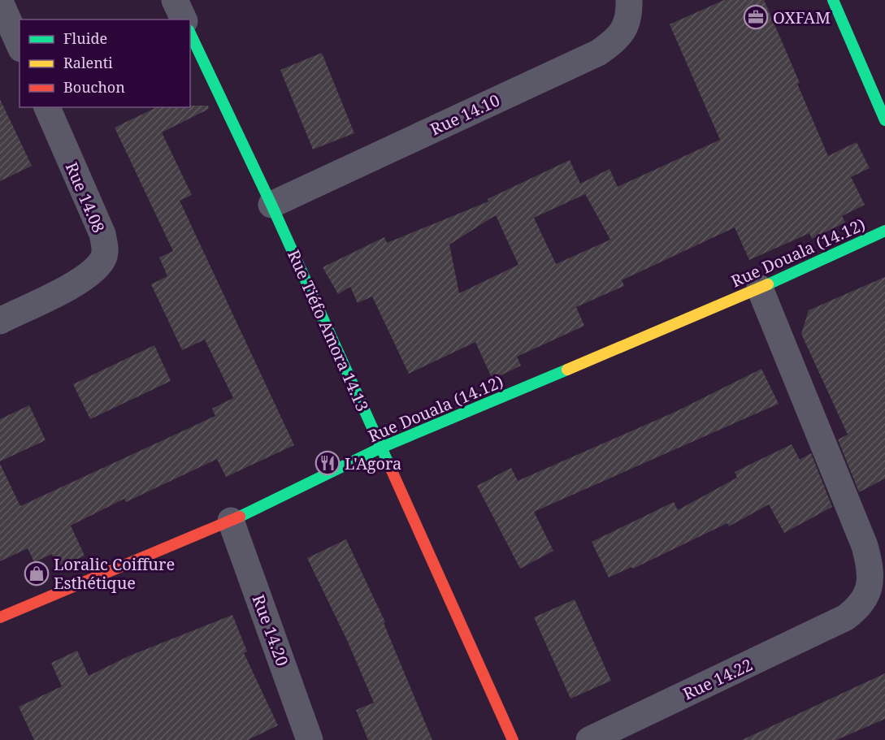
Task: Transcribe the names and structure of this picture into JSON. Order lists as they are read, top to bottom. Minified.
{"streets":{"street":["Rue 14.10","Rue 14.08","Rue Douala (14.12)","Rue Tiéfo Amora 14.13","Rue 14.20","Rue 14.22"]},"crossings":[["Rue 14.10","Rue Tiéfo Amora 14.13"],["Rue Douala (14.12)","Rue Tiéfo Amora 14.13"],["Rue Douala (14.12)","Rue 14.20"],["Rue Douala (14.12)","Rue 14.22"]],"places":{"office":["OXFAM"],"restaurant":["L'Agora"],"shop":["Loralic Coiffure Esthétique"]},"legend":["Fluide","Ralenti","Bouchon"]}
